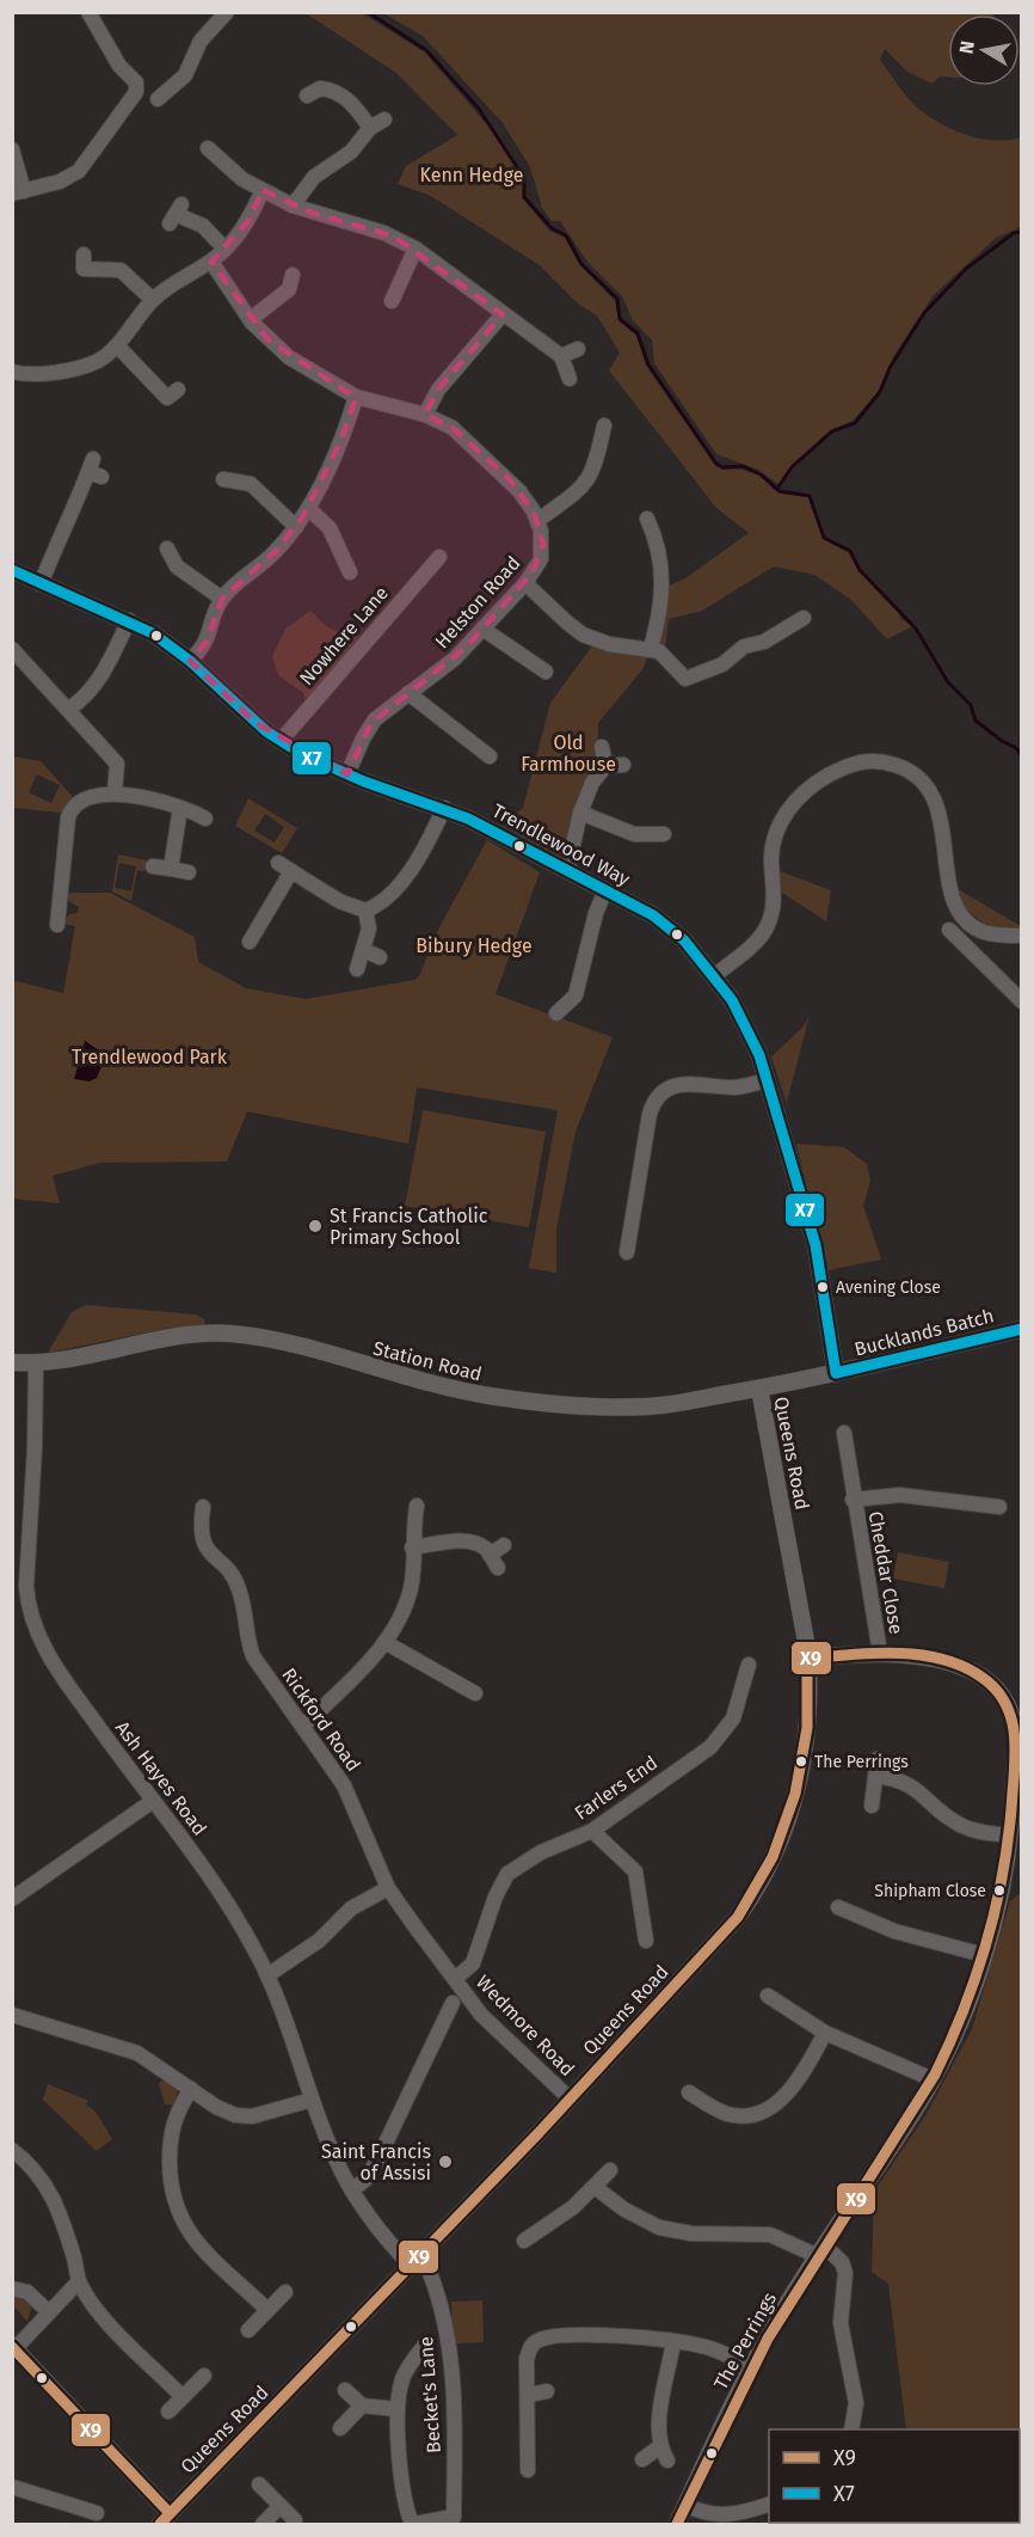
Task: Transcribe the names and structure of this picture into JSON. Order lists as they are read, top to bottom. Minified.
{"streets":{"street":["Helston Road","Nowhere Lane","Trendlewood Way","Bucklands Batch","Station Road","Queens Road","Cheddar Close","Rickford Road","Ash Hayes Road","Farlers End","Wedmore Road","The Perrings","Becket's Lane"]},"crossings":[["Helston Road","Trendlewood Way"],["Nowhere Lane","Trendlewood Way"],["Trendlewood Way","Bucklands Batch"],["Trendlewood Way","Station Road"],["Bucklands Batch","Station Road"],["Station Road","Queens Road"],["Station Road","Ash Hayes Road"],["Queens Road","Ash Hayes Road"],["Queens Road","Wedmore Road"],["Queens Road","The Perrings"],["Cheddar Close","The Perrings"],["Rickford Road","Farlers End"],["Rickford Road","Wedmore Road"],["Farlers End","Wedmore Road"]],"parks":["Kenn Hedge","Old Farmhouse","Bibury Hedge","Trendlewood Park"],"places":["St Francis Catholic Primary School","Avening Close","The Perrings","Shipham Close","Saint Francis of Assisi"],"lines":["transit line X7","transit line X9"],"legend":["X9","X7"],"north":"left"}
